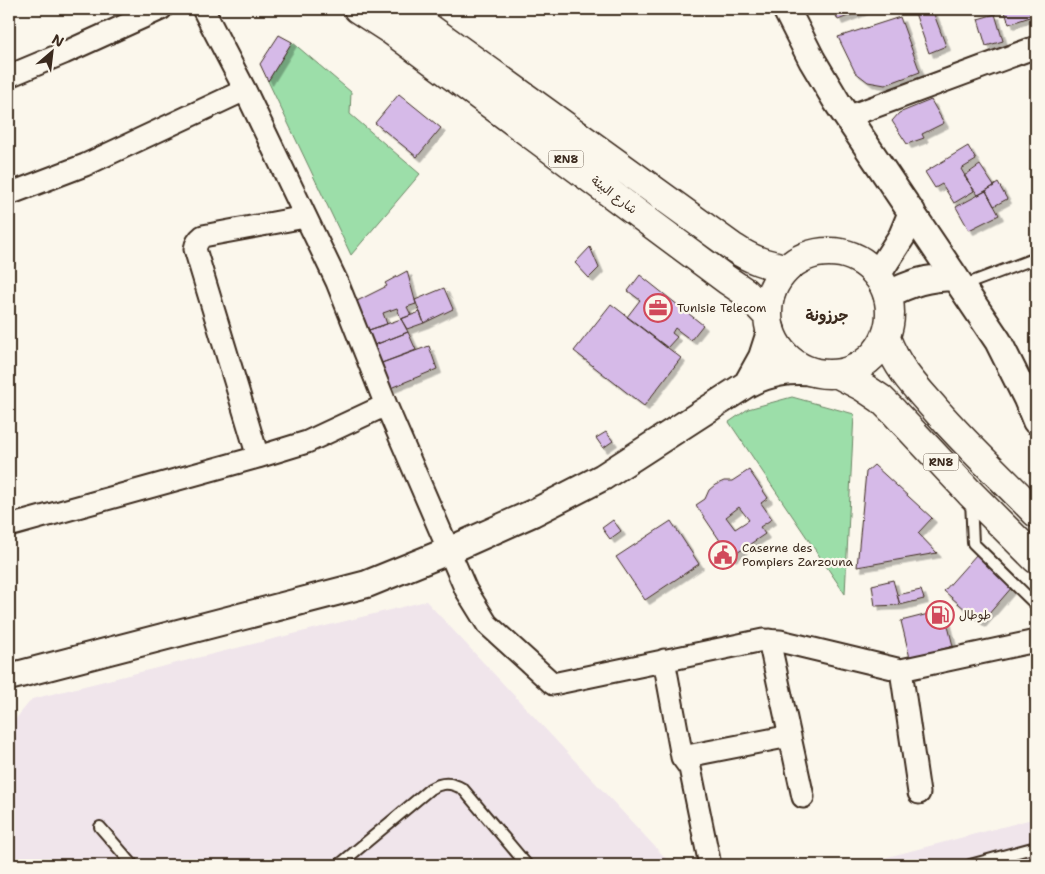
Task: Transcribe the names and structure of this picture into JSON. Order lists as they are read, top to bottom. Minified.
{"streets":{"main road":["RN8","شارع البيئة"]},"crossings":[["RN8","شارع البيئة"]],"districts":["جرزونة"],"places":{"office":["Tunisie Telecom"],"public building":["Caserne des Pompiers Zarzouna"],"fuel station":["طوطال"]},"north":"top right"}
